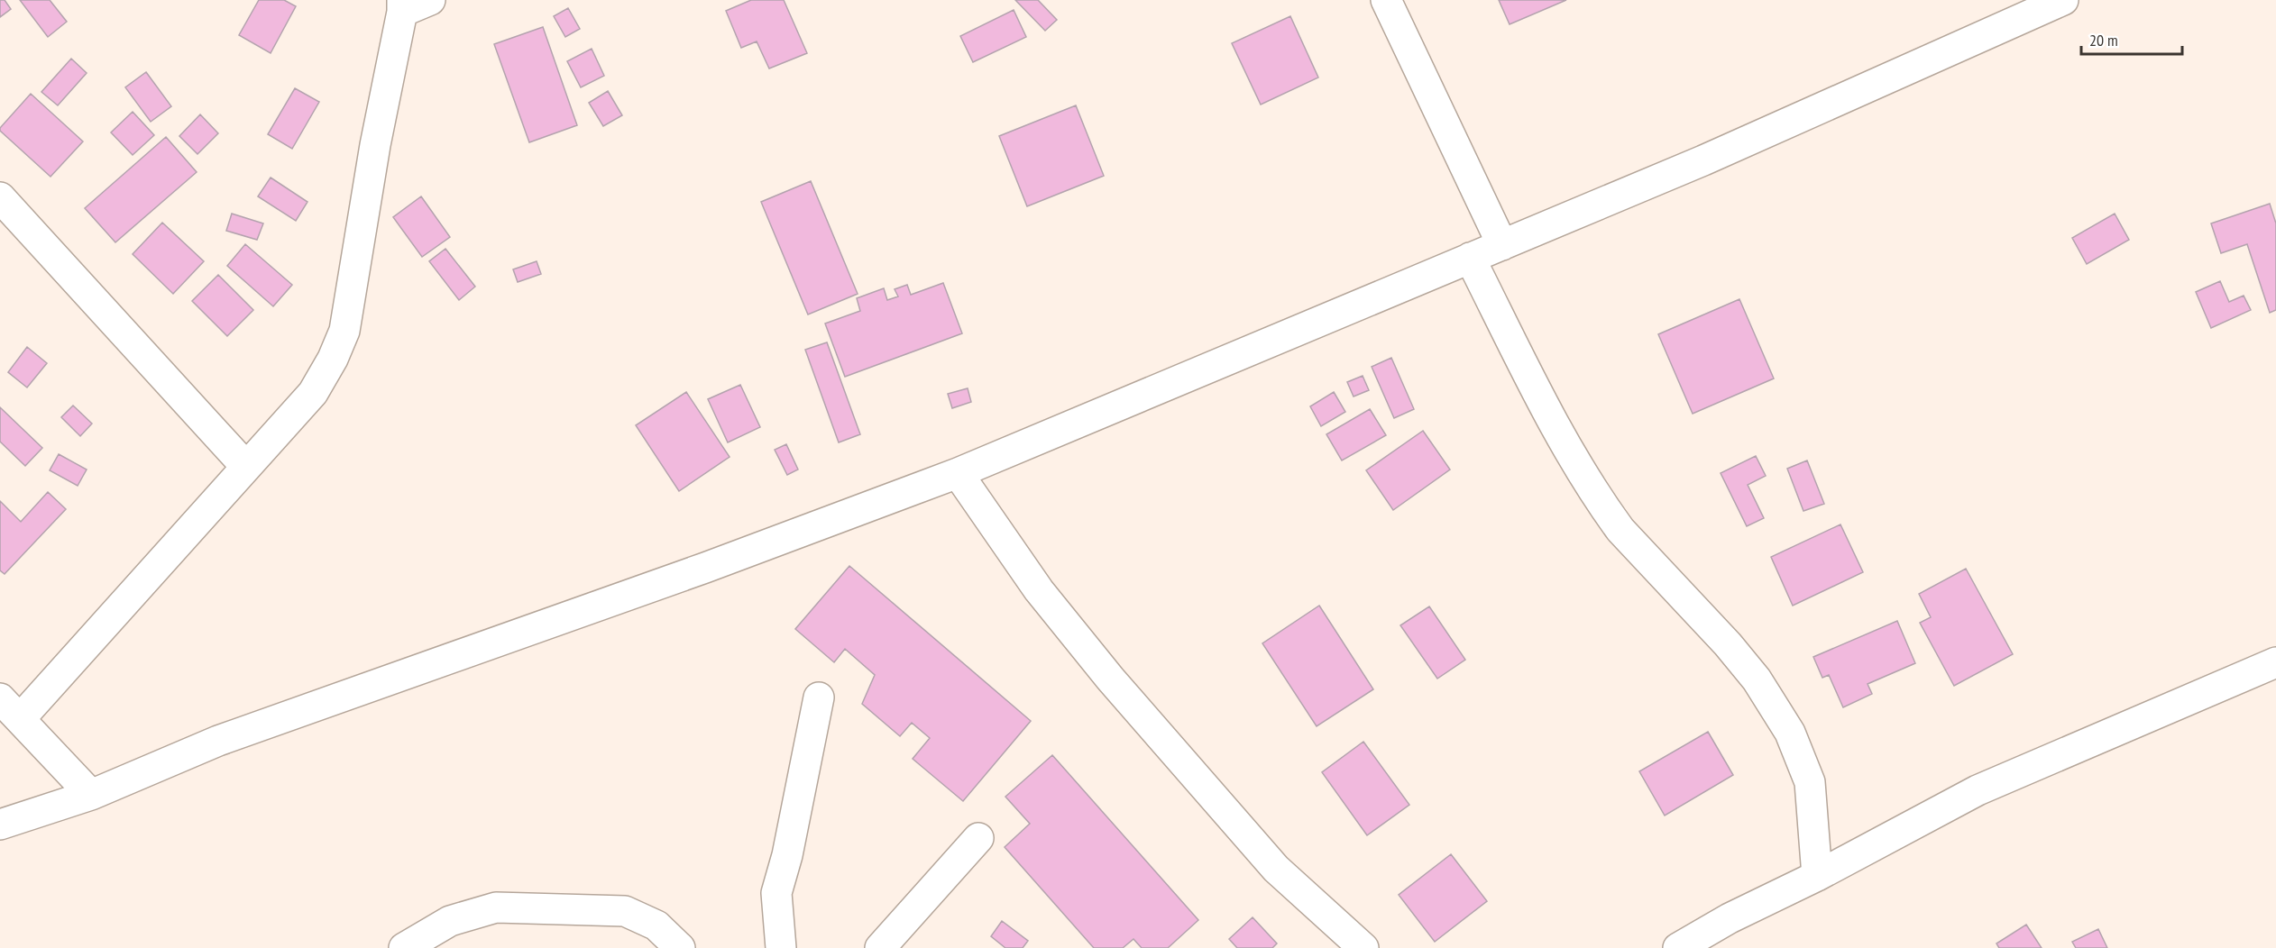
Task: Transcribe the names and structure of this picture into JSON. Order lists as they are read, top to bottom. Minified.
{"scale_bar":"20 m"}
